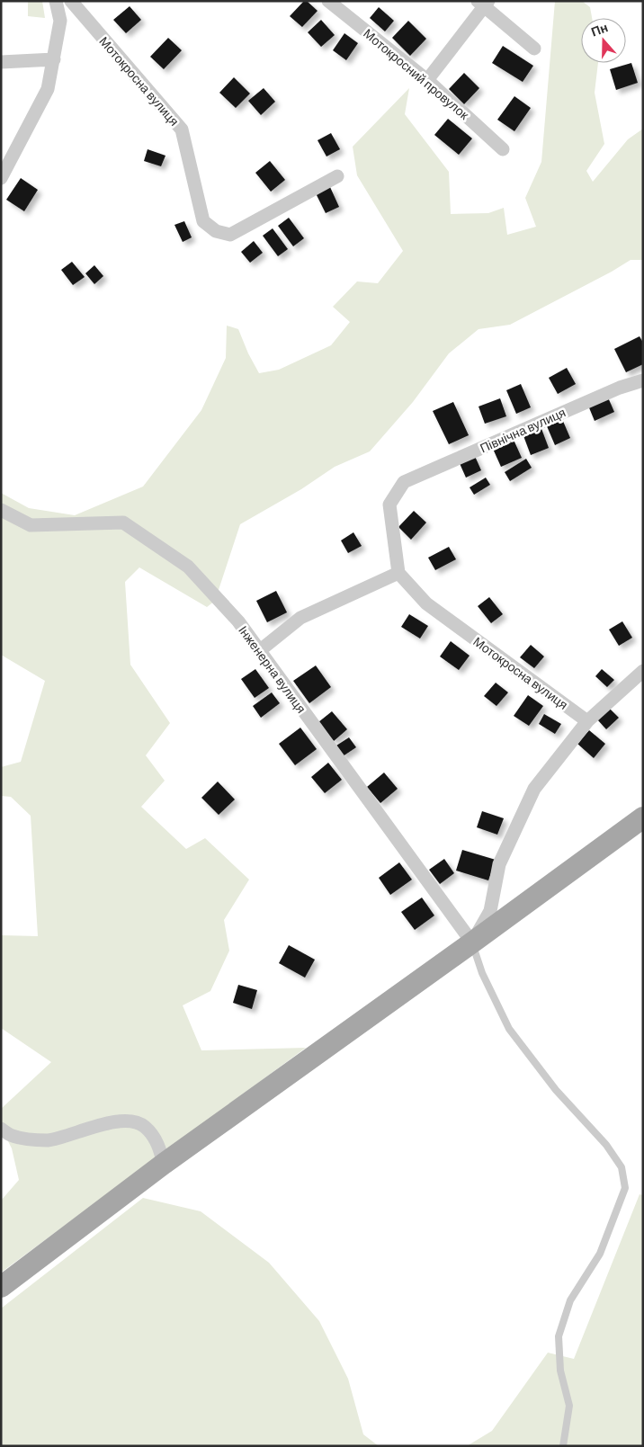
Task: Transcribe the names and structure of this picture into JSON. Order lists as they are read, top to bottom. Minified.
{"streets":{"street":["Мотокросний провулок","Мотокросна вулиця","Північна вулиця","Інженерна вулиця"]},"crossings":[["Мотокросна вулиця","Північна вулиця"]],"north":"top"}
